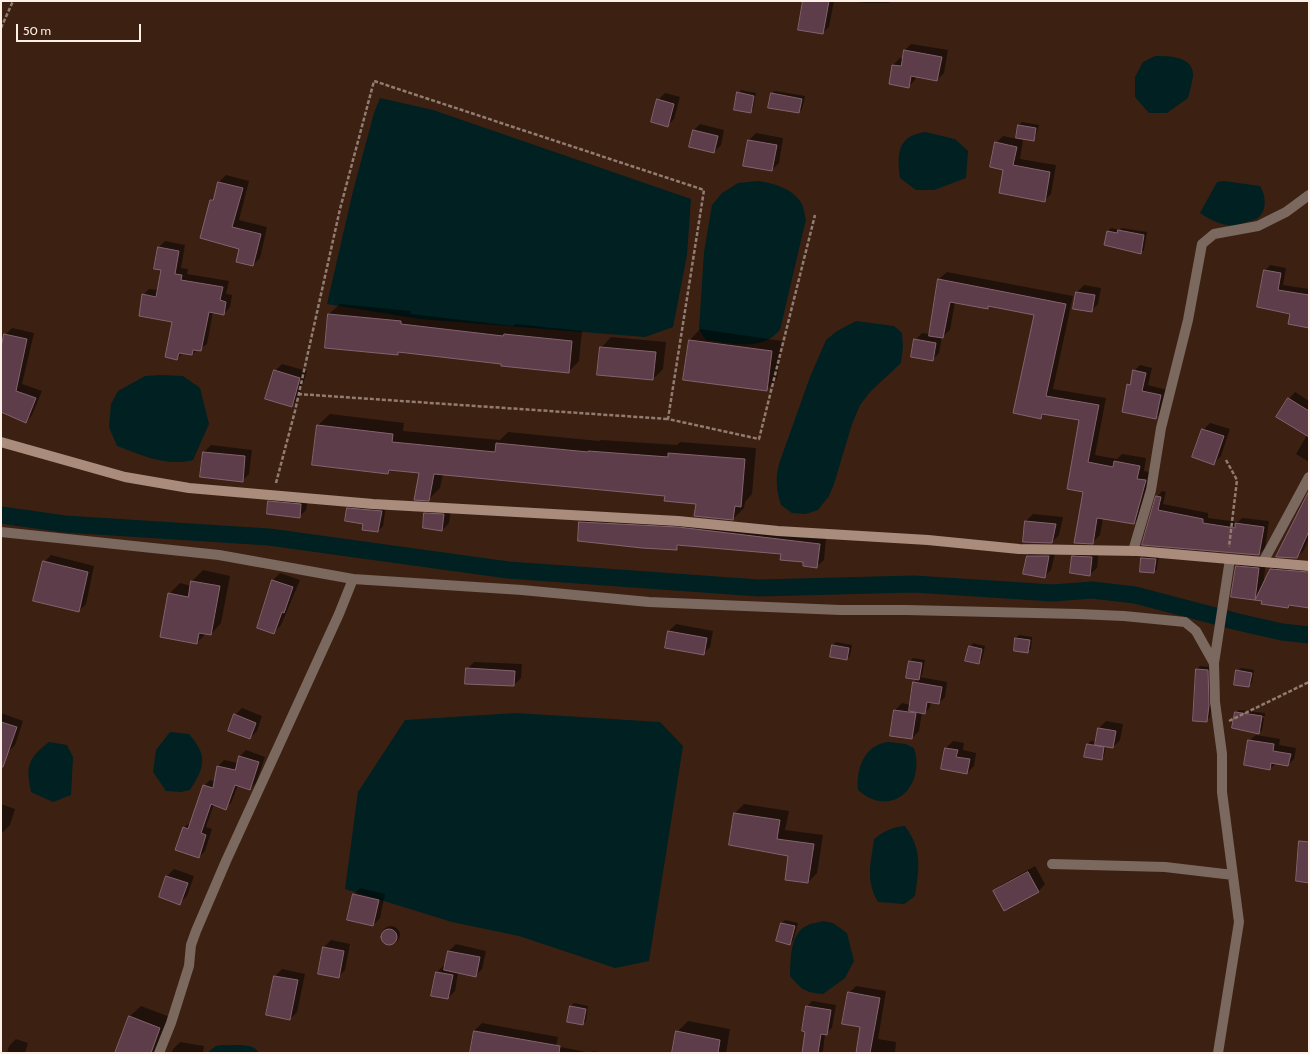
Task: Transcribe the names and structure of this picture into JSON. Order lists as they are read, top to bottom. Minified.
{"scale_bar":"50 m"}
